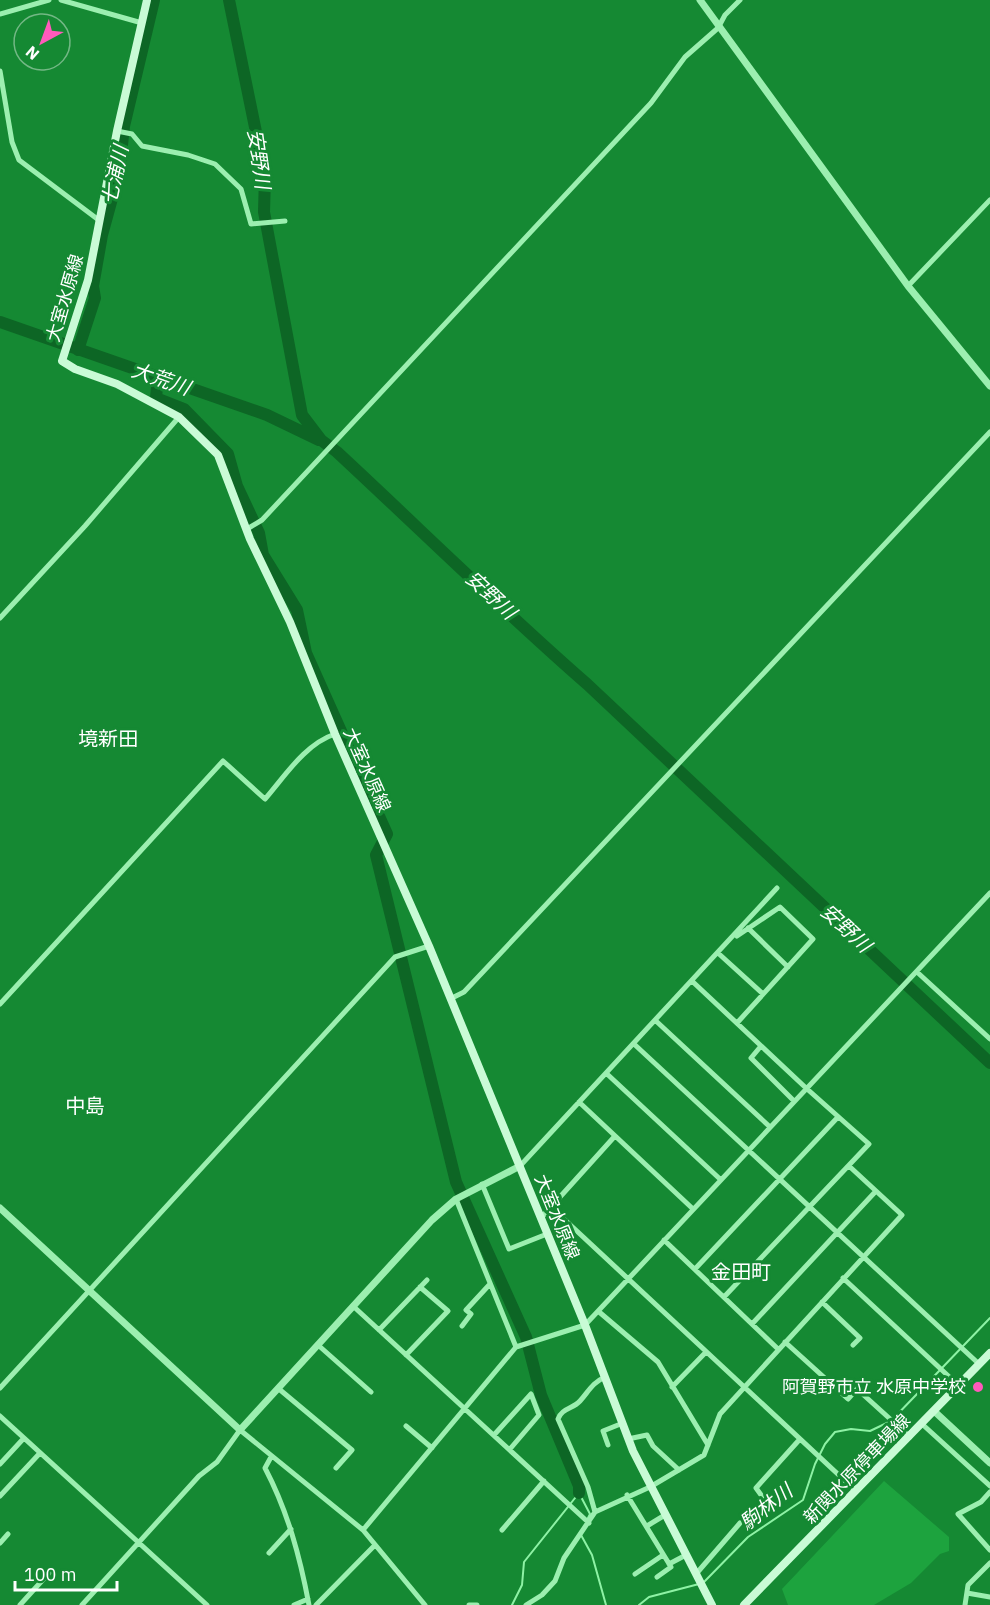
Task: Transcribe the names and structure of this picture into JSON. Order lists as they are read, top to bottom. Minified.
{"streets":{"main road":["大室水原線","新関水原停車場線"]},"districts":["境新田","中島","金田町"],"water":["安野川","七浦川","大荒川","駒林川"],"places":["阿賀野市立 水原中学校"],"scale_bar":"100 m","north":"bottom left"}
